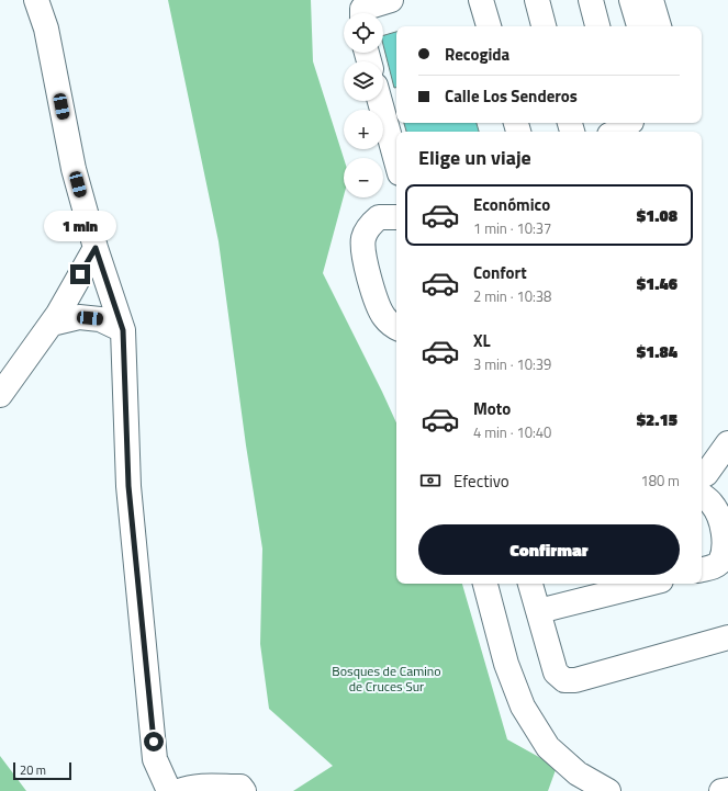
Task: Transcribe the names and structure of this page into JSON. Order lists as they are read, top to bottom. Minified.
{"parks":["Bosques de Camino de Cruces Sur"],"scale_bar":"20 m","page":{"map_buttons":["+","−"],"banner":["Recogida","Calle Los Senderos"],"heading":"Elige un viaje","list":[{"name":"Económico","note":"1 min · 10:37","value":"$1.08"},{"name":"Confort","note":"2 min · 10:38","value":"$1.46"},{"name":"XL","note":"3 min · 10:39","value":"$1.84"},{"name":"Moto","note":"4 min · 10:40","value":"$2.15"}],"bubble":"1 min","pay":["Efectivo","180 m"],"buttons":"Confirmar","scale":"20 m"}}
